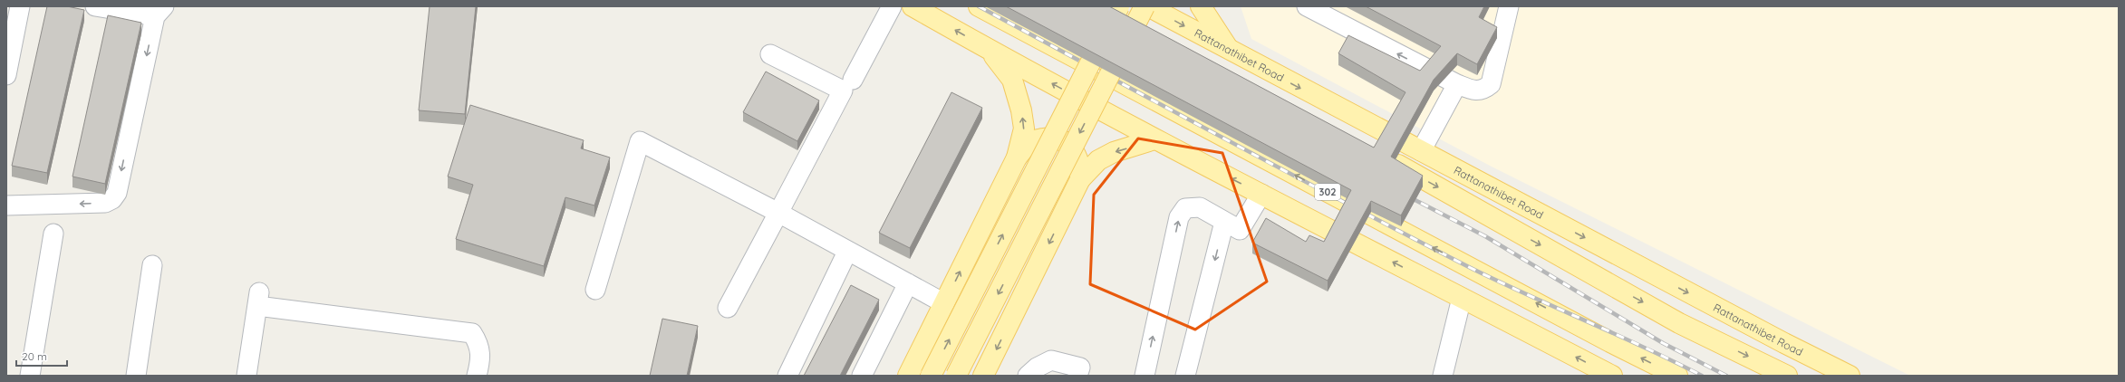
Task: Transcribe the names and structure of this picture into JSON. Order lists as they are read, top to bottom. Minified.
{"streets":{"main road":["Rattanathibet Road","302"]},"scale_bar":"20 m"}
